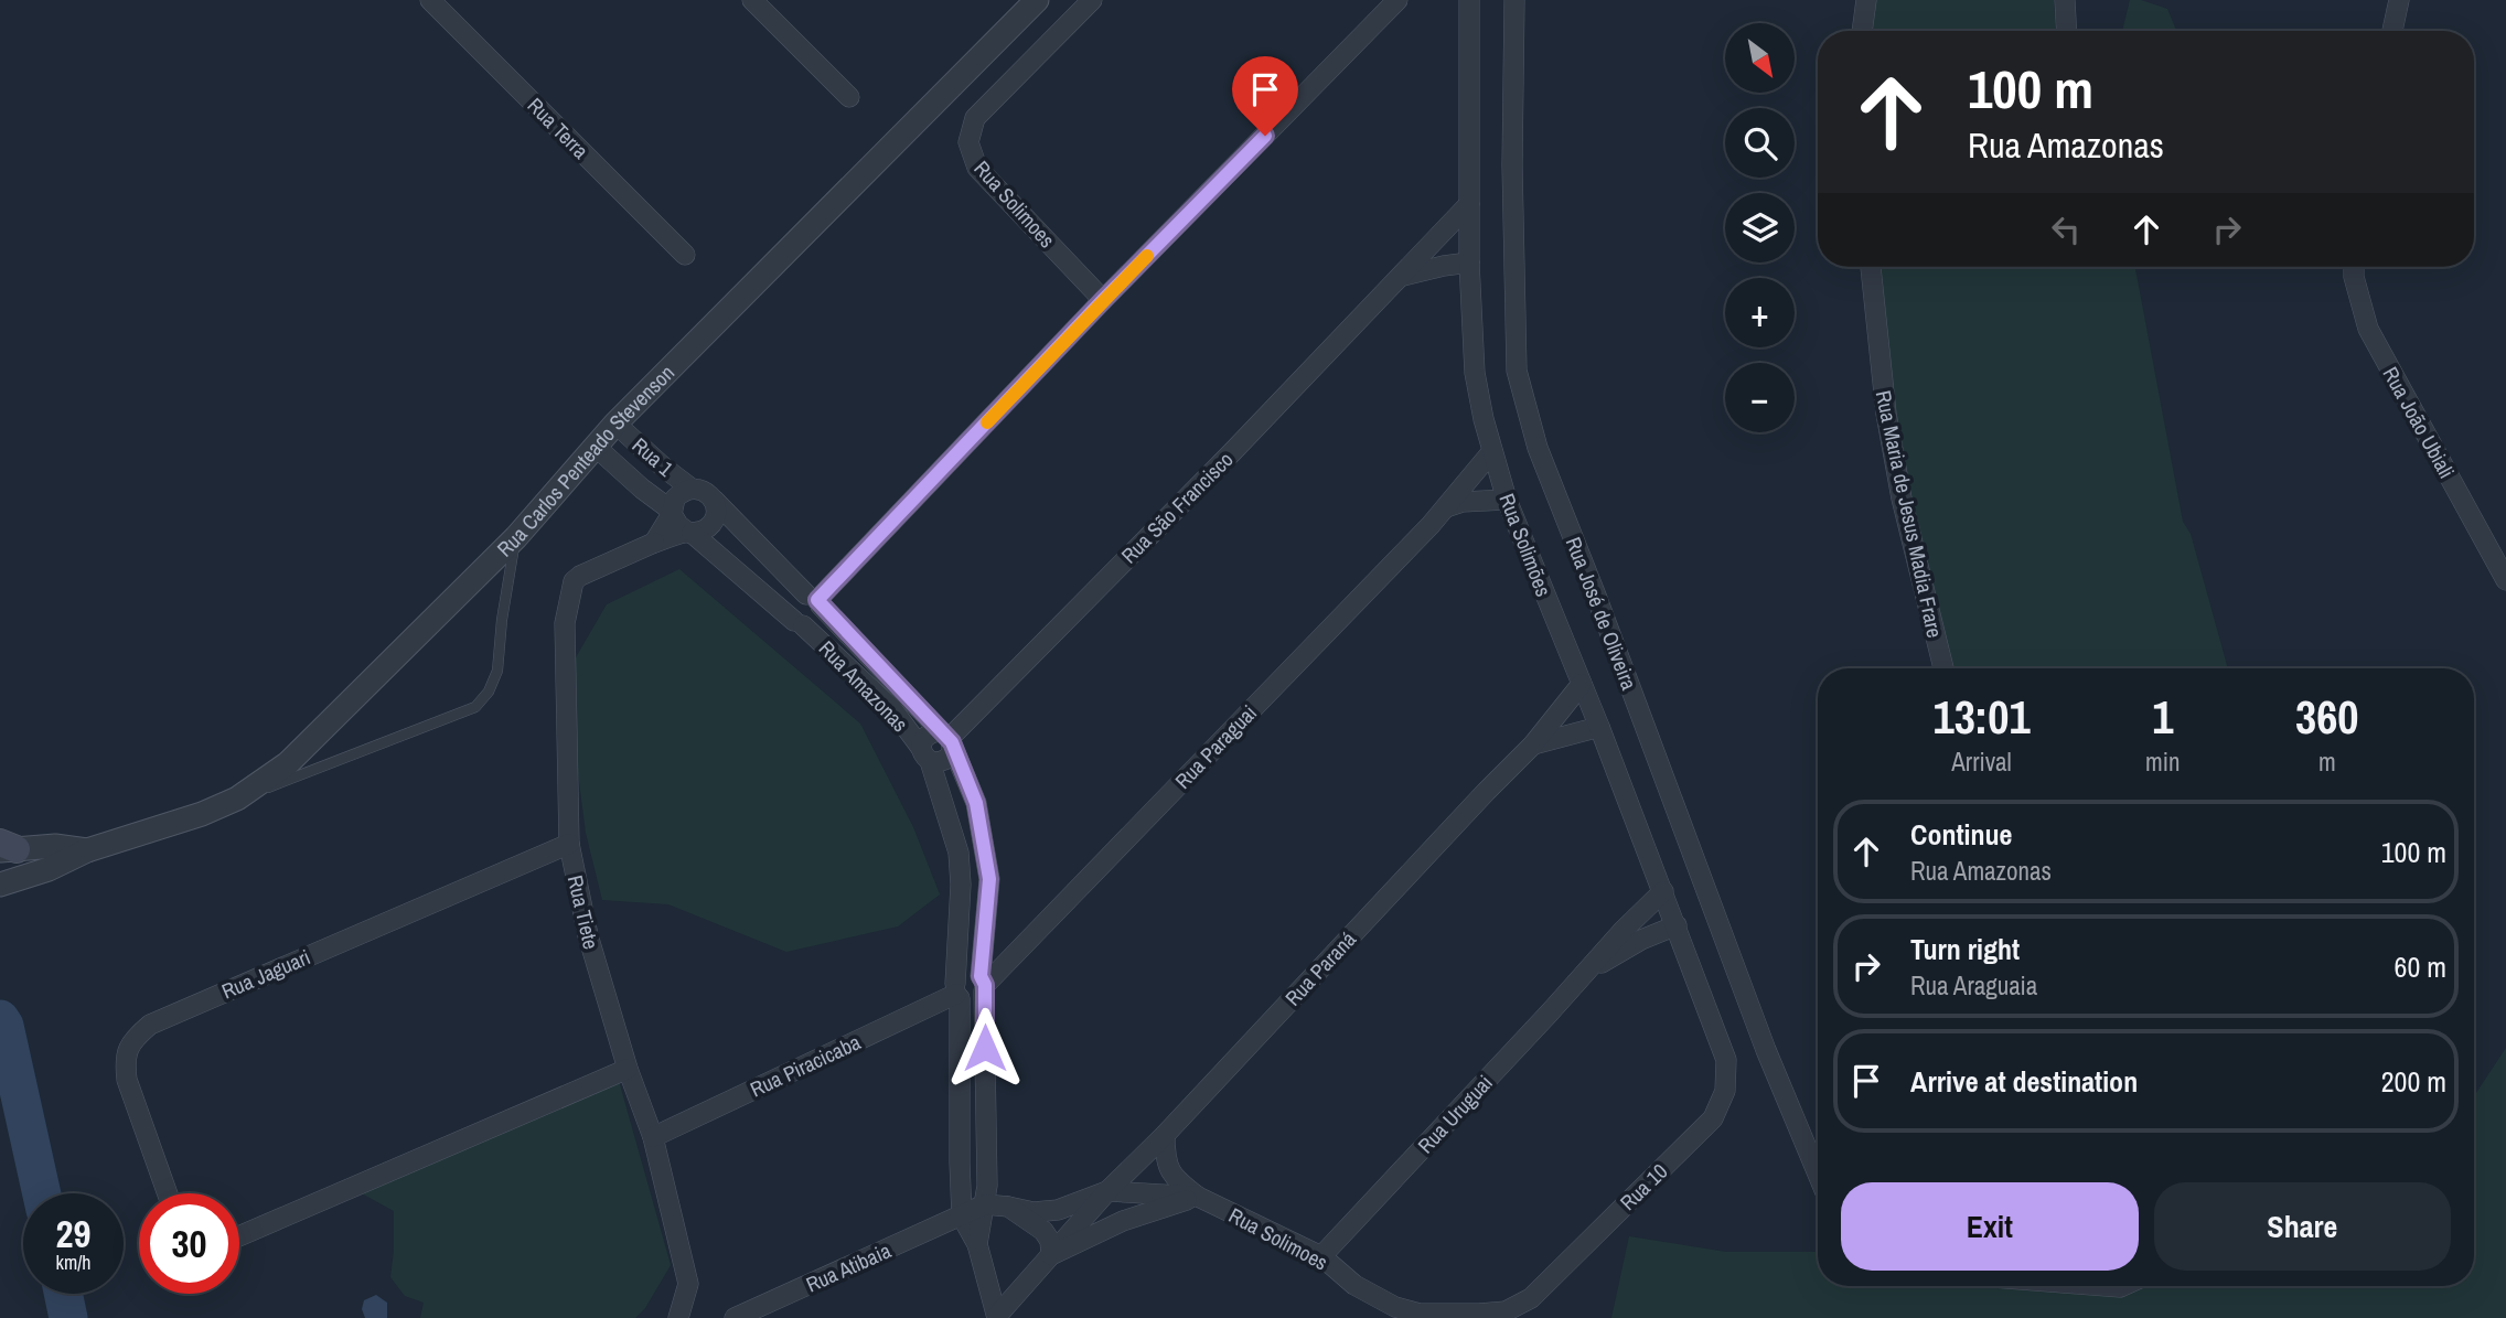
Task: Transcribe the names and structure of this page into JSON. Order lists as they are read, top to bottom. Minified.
{"streets":{"street":["Rua Terra","Rua Solimoes","Rua João Ubiali","Rua 1","Rua Carlos Penteado Stevenson","Rua São Francisco","Rua Maria de Jesus Madia Frare","Rua Solimões","Rua José de Oliveira","Rua Amazonas","Rua Paraguai","Rua Tiete","Rua Paraná","Rua Jaguari","Rua Piracicaba","Rua Uruguai","Rua 10","Rua Atibaia"]},"crossings":[["Rua Solimoes","Rua Paraná"],["Rua Solimoes","Rua Uruguai"],["Rua Solimoes","Rua 10"],["Rua 1","Rua Carlos Penteado Stevenson"],["Rua 1","Rua Amazonas"],["Rua 1","Rua Tiete"],["Rua São Francisco","Rua Solimões"],["Rua São Francisco","Rua Amazonas"],["Rua Solimões","Rua Paraguai"],["Rua Solimões","Rua Paraná"],["Rua Solimões","Rua Uruguai"],["Rua Solimões","Rua 10"],["Rua Amazonas","Rua Paraguai"],["Rua Amazonas","Rua Tiete"],["Rua Amazonas","Rua Paraná"],["Rua Amazonas","Rua Piracicaba"],["Rua Amazonas","Rua Atibaia"],["Rua Tiete","Rua Jaguari"],["Rua Tiete","Rua Piracicaba"],["Rua Paraná","Rua Atibaia"]],"north":"bottom right","page":{"map_buttons":["+","−"],"turn":["100 m","Rua Amazonas"],"eta":["13:01","Arrival","1","min","360","m"],"list":[{"name":"Continue","note":"Rua Amazonas","value":"100 m"},{"name":"Turn right","note":"Rua Araguaia","value":"60 m"},{"name":"Arrive at destination","value":"200 m"}],"buttons":["Exit","Share"],"speed":"29 km/h","limit":"30"}}
